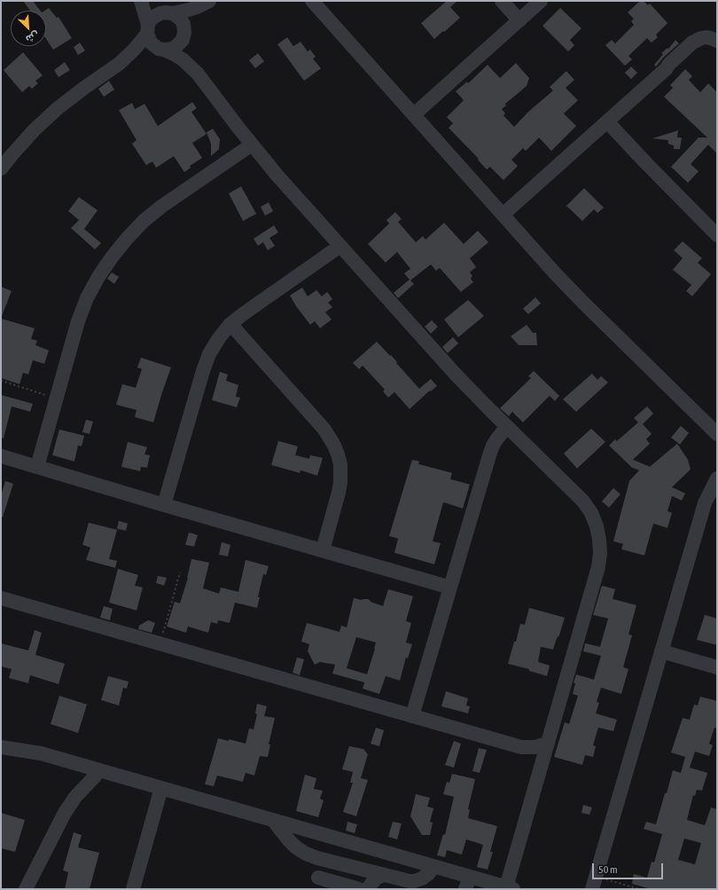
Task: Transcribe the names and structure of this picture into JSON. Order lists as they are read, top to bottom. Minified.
{"scale_bar":"50 m","north":"bottom right"}
